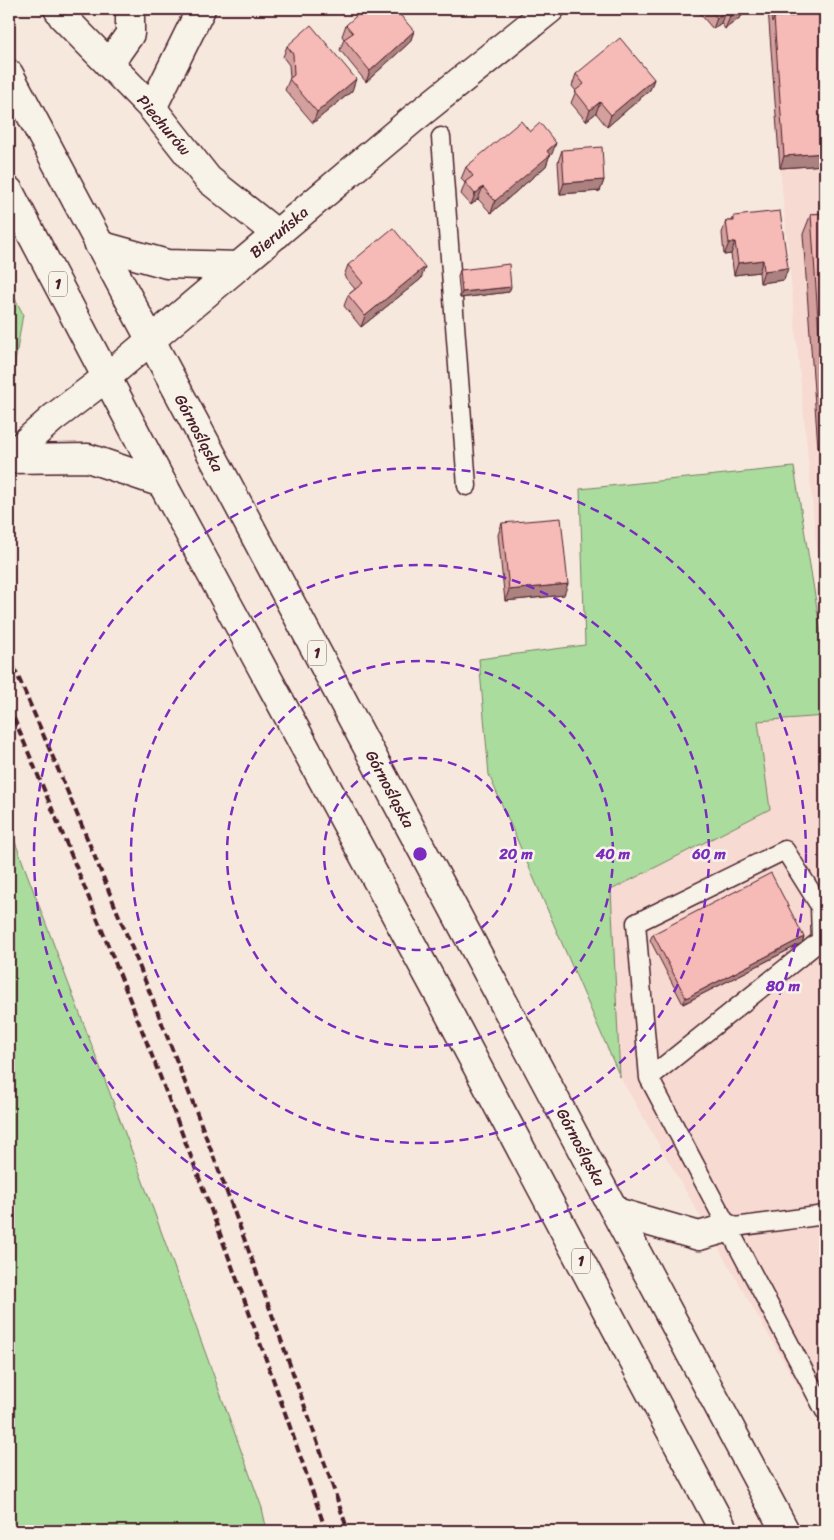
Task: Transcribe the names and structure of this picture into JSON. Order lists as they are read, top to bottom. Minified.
{"streets":{"main road":["Piechurów","Bieruńska","1","Górnośląska"]},"crossings":[["Piechurów","Bieruńska"],["Bieruńska","1"],["Bieruńska","Górnośląska"]],"rings":["20 m","40 m","60 m","80 m"]}
